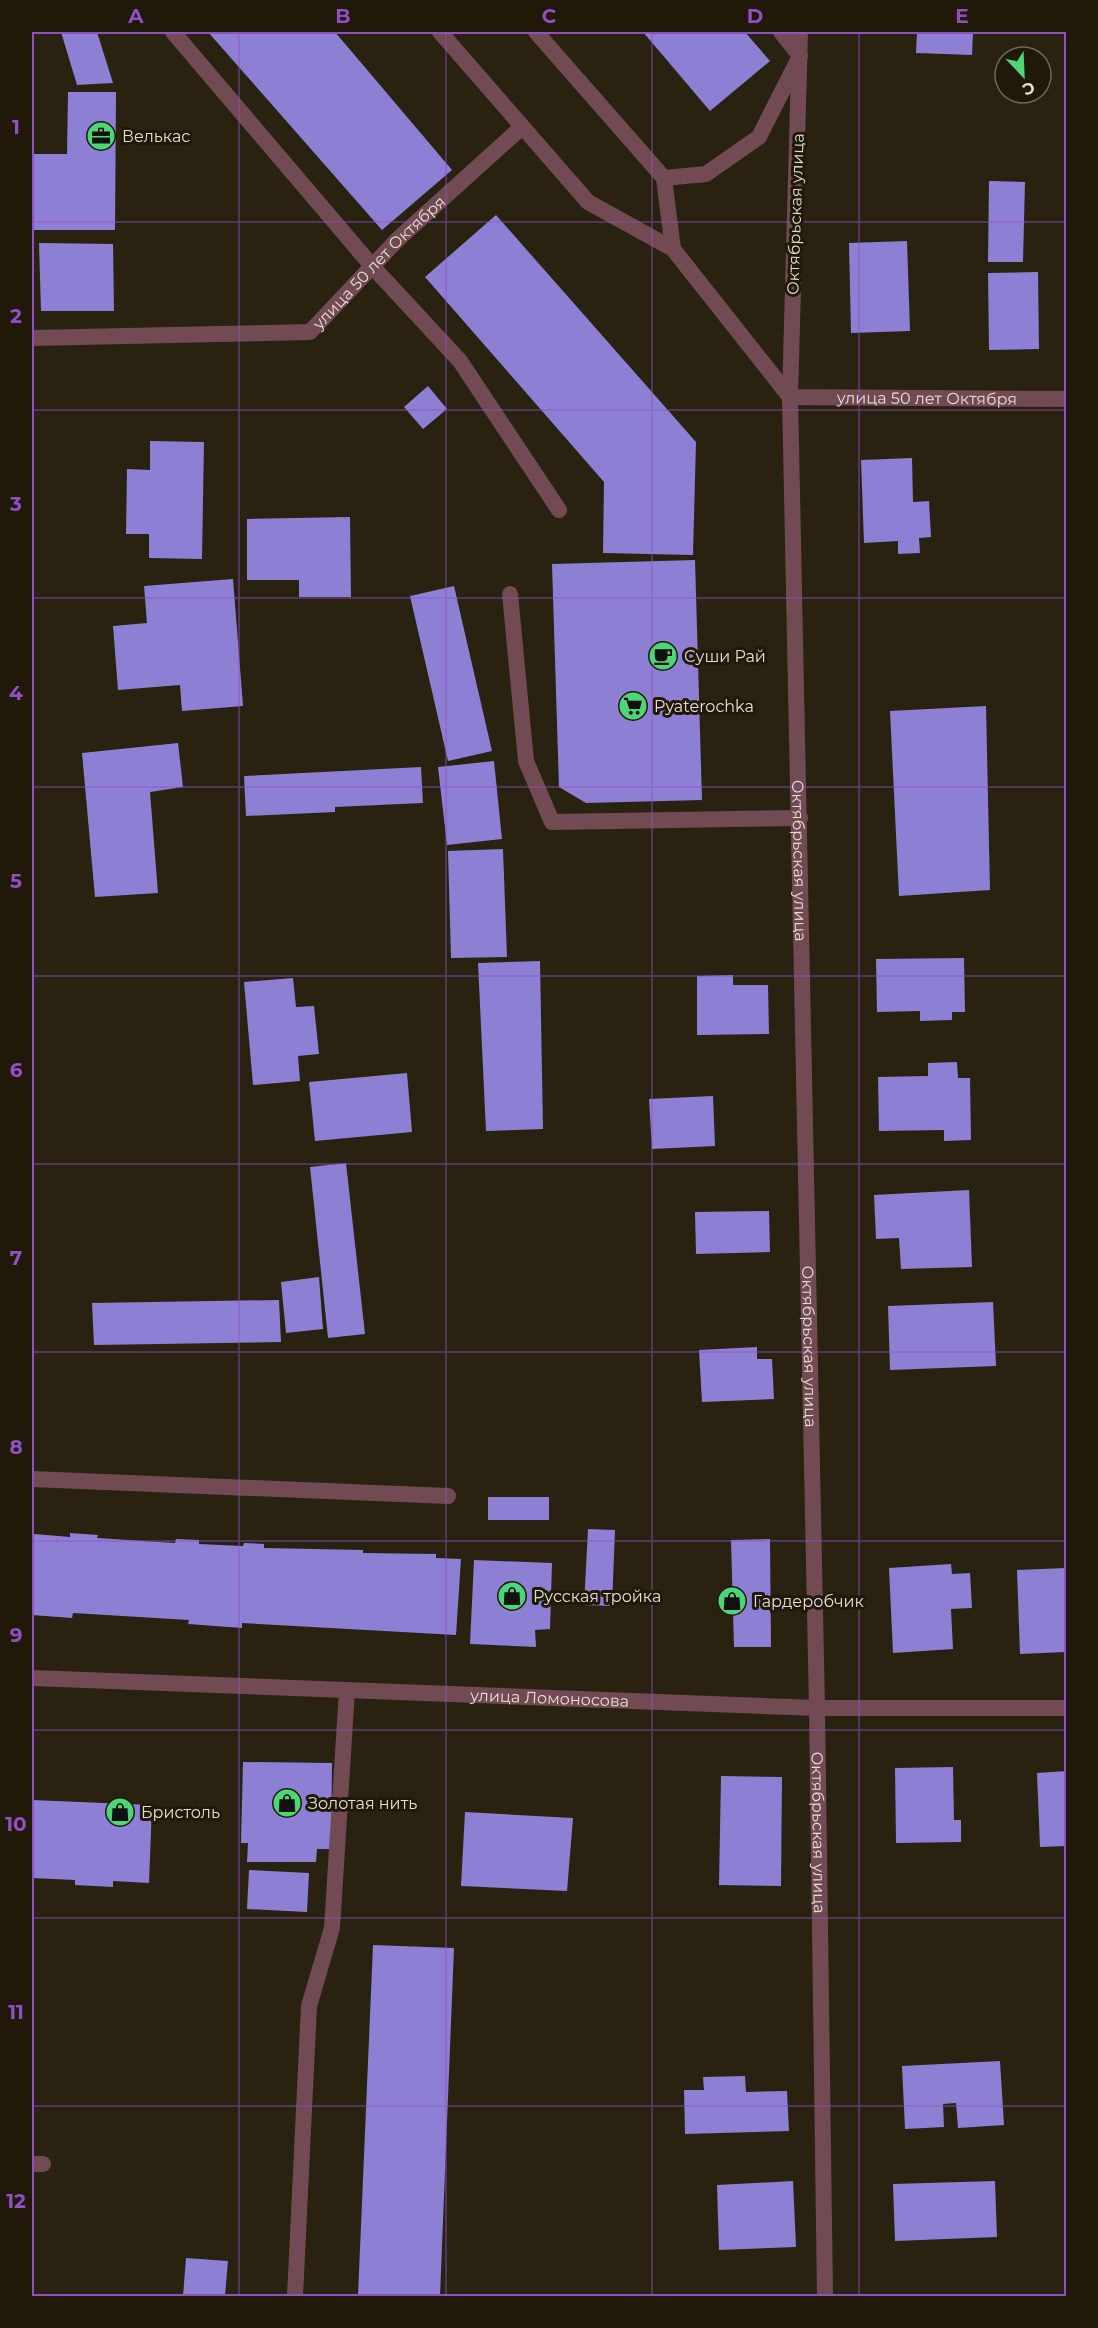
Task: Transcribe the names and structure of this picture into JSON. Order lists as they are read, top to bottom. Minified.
{"streets":{"street":["Октябрьская улица","улица 50 лет Октября","улица Ломоносова"]},"crossings":[["Октябрьская улица","улица 50 лет Октября"],["Октябрьская улица","улица Ломоносова"]],"places":{"office":["Велькас"],"cafe":["Суши Рай"],"supermarket":["Pyaterochka"],"shop":["Русская тройка","Гардеробчик","Золотая нить","Бристоль"]},"north":"bottom right","grid":{"columns":["A","B","C","D","E"],"rows":["1","2","3","4","5","6","7","8","9","10","11","12"]}}
